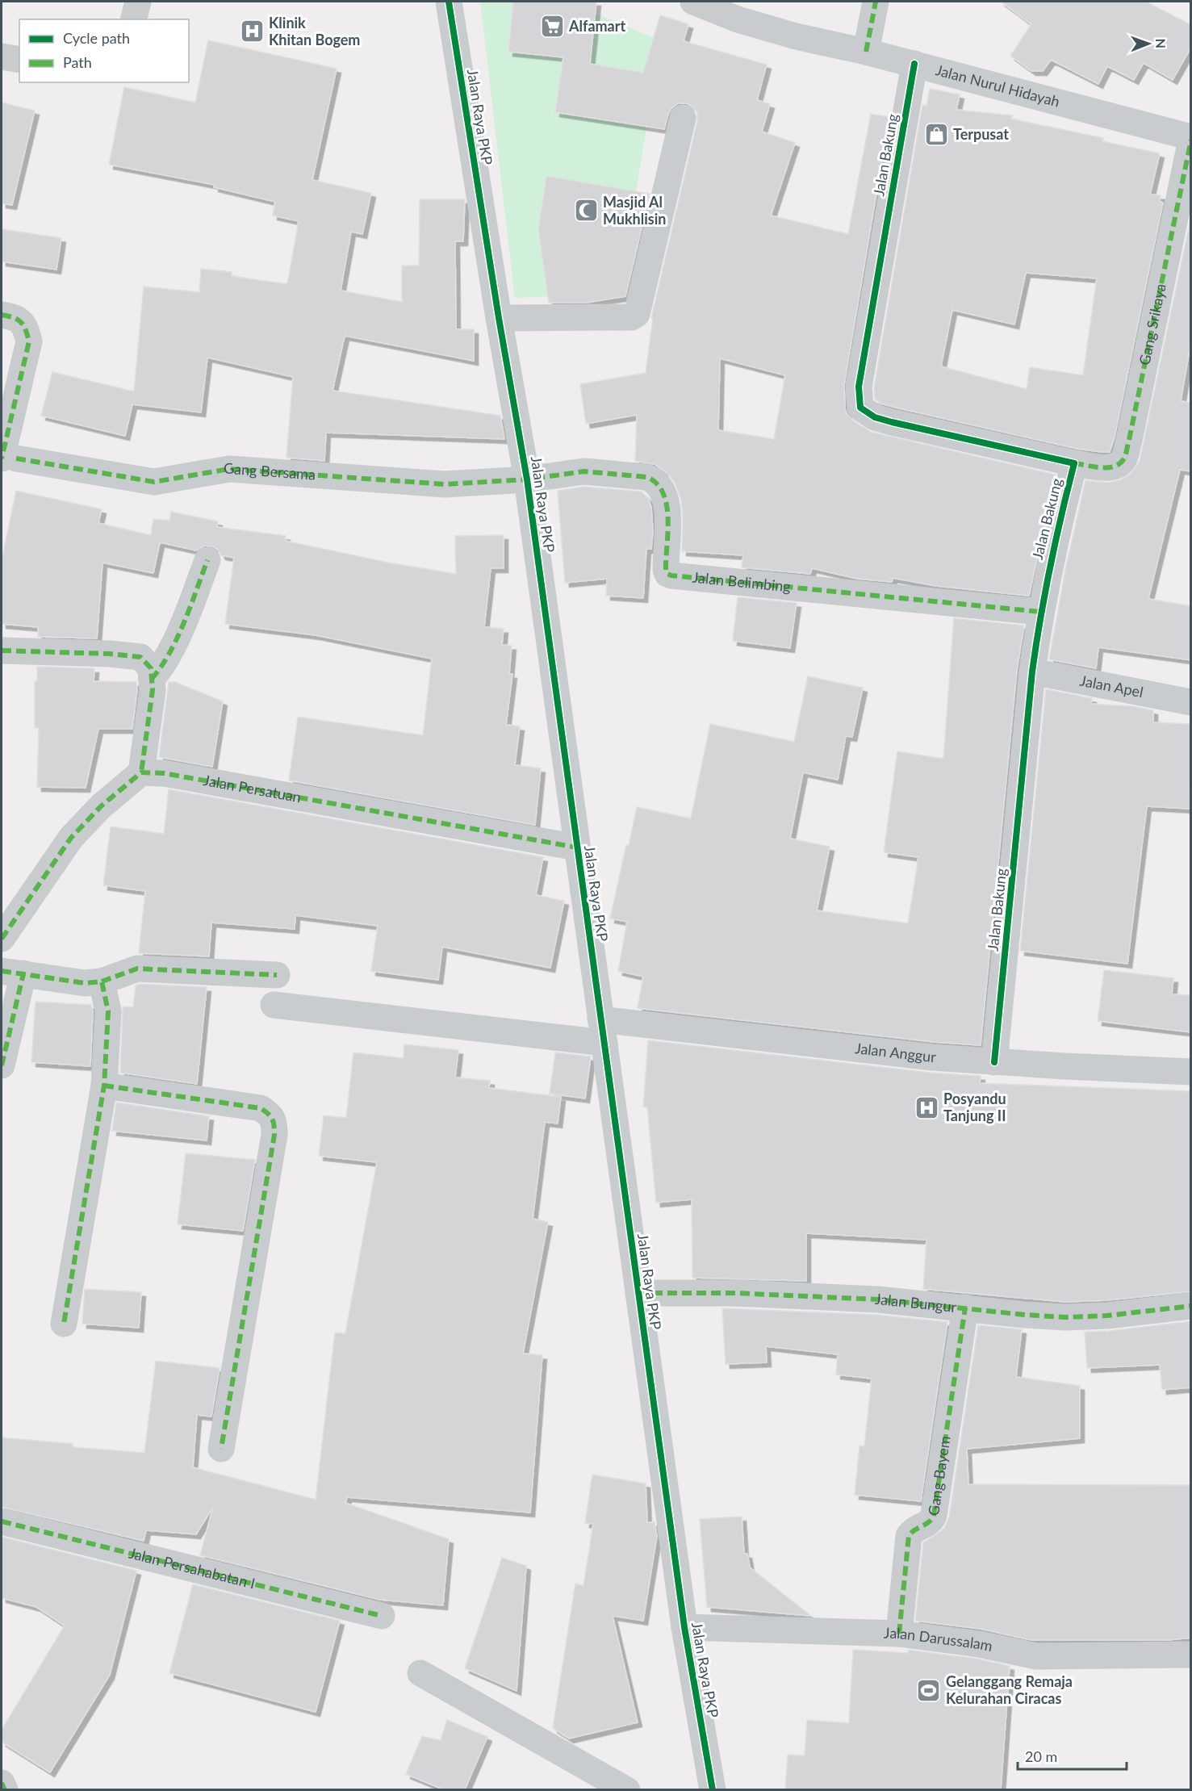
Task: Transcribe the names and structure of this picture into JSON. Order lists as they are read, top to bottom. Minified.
{"streets":{"street":["Jalan Nurul Hidayah","Jalan Raya PKP","Jalan Bakung","Gang Srikaya","Gang Bersama","Jalan Belimbing","Jalan Apel","Jalan Persatuan","Jalan Anggur","Jalan Bungur","Gang Bayem","Jalan Persahabatan I","Jalan Darussalam"]},"crossings":[["Jalan Nurul Hidayah","Jalan Bakung"],["Jalan Nurul Hidayah","Gang Srikaya"],["Jalan Raya PKP","Gang Bersama"],["Jalan Raya PKP","Jalan Belimbing"],["Jalan Raya PKP","Jalan Persatuan"],["Jalan Raya PKP","Jalan Anggur"],["Jalan Raya PKP","Jalan Bungur"],["Jalan Raya PKP","Jalan Darussalam"],["Jalan Bakung","Gang Srikaya"],["Jalan Bakung","Jalan Belimbing"],["Jalan Bakung","Jalan Apel"],["Jalan Bakung","Jalan Anggur"],["Gang Bersama","Jalan Belimbing"],["Jalan Bungur","Gang Bayem"],["Gang Bayem","Jalan Darussalam"]],"places":{"supermarket":["Alfamart"],"hospital":["Klinik Khitan Bogem","Posyandu Tanjung II"],"shop":["Terpusat"],"mosque":["Masjid Al Mukhlisin"],"sports":["Gelanggang Remaja Kelurahan Ciracas"]},"legend":["Cycle path","Path"],"scale_bar":"20 m","north":"right"}
